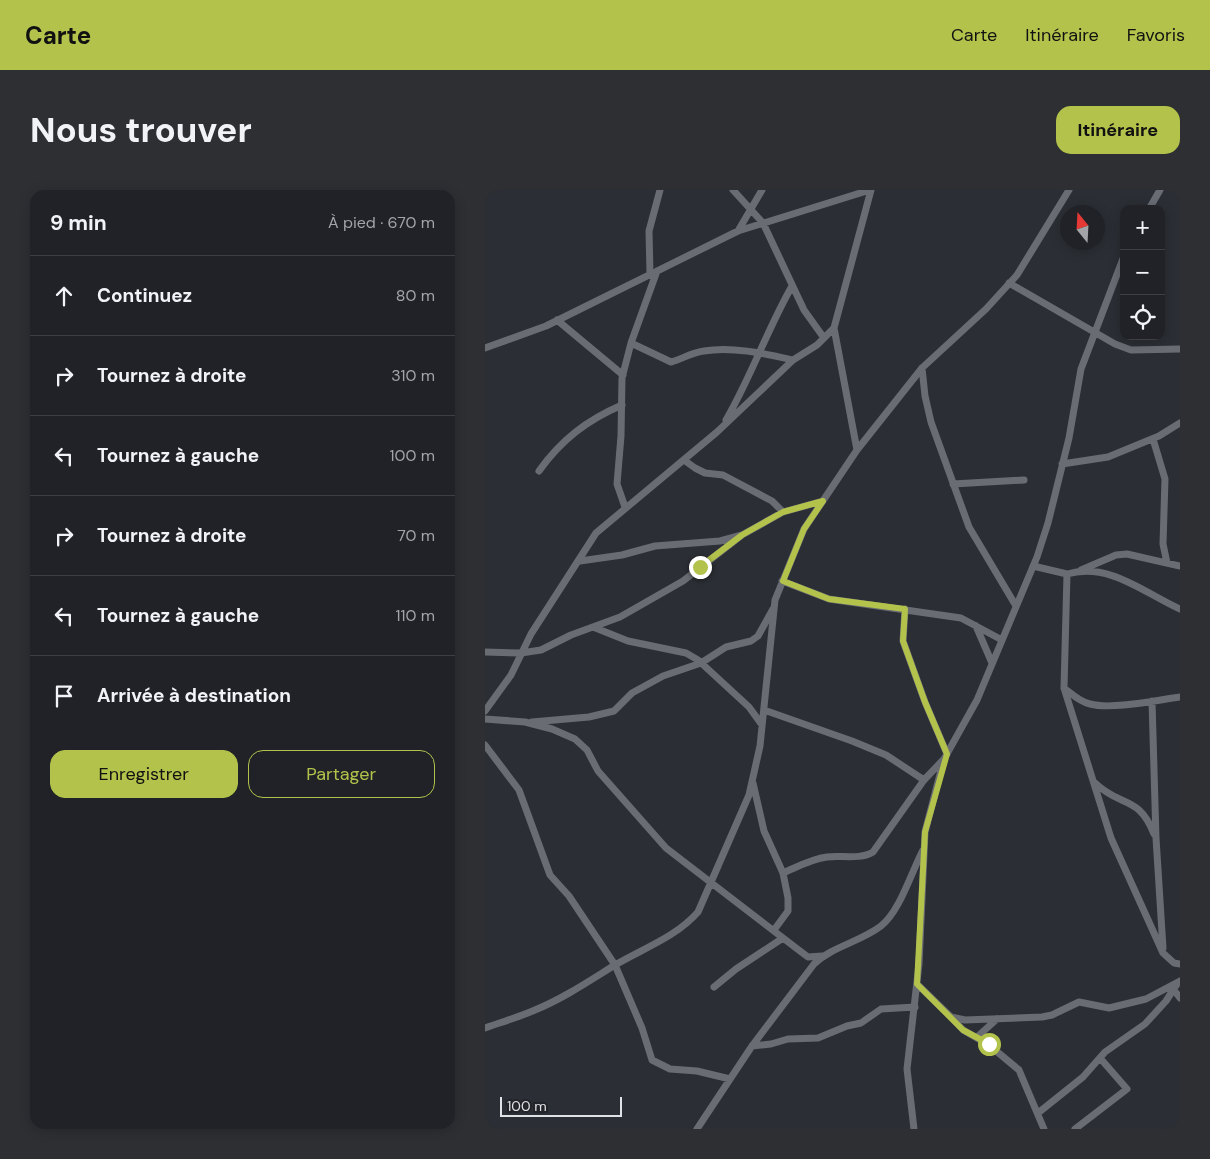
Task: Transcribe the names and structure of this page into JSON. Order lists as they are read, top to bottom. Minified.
{"scale_bar":"100 m","north":"top","page":{"header":"Carte","nav":["Carte","Itinéraire","Favoris"],"buttons":["Itinéraire",["Enregistrer","Partager"]],"title":"Nous trouver","heading":["9 min","À pied · 670 m"],"map_buttons":["+","−"],"list":[["Continuez","80 m"],["Tournez à droite","310 m"],["Tournez à gauche","100 m"],["Tournez à droite","70 m"],["Tournez à gauche","110 m"],"Arrivée à destination"],"scale":"100 m"}}
